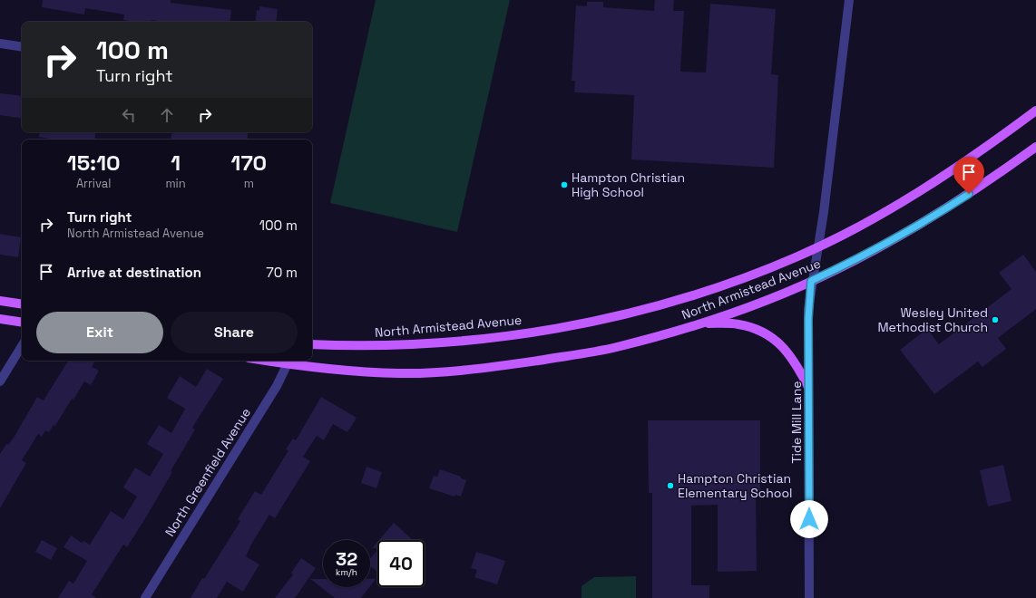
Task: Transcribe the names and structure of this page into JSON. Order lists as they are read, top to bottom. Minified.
{"streets":{"main road":["North Armistead Avenue"],"street":["Tide Mill Lane","North Greenfield Avenue"]},"crossings":[["North Armistead Avenue","Tide Mill Lane"],["North Armistead Avenue","North Greenfield Avenue"]],"places":["Hampton Christian High School","Wesley United Methodist Church","Hampton Christian Elementary School"],"page":{"turn":["100 m","Turn right"],"eta":["15:10","Arrival","1","min","170","m"],"list":[{"name":"Turn right","note":"North Armistead Avenue","value":"100 m"},{"name":"Arrive at destination","value":"70 m"}],"buttons":["Exit","Share"],"speed":"32 km/h","limit":"40"}}
